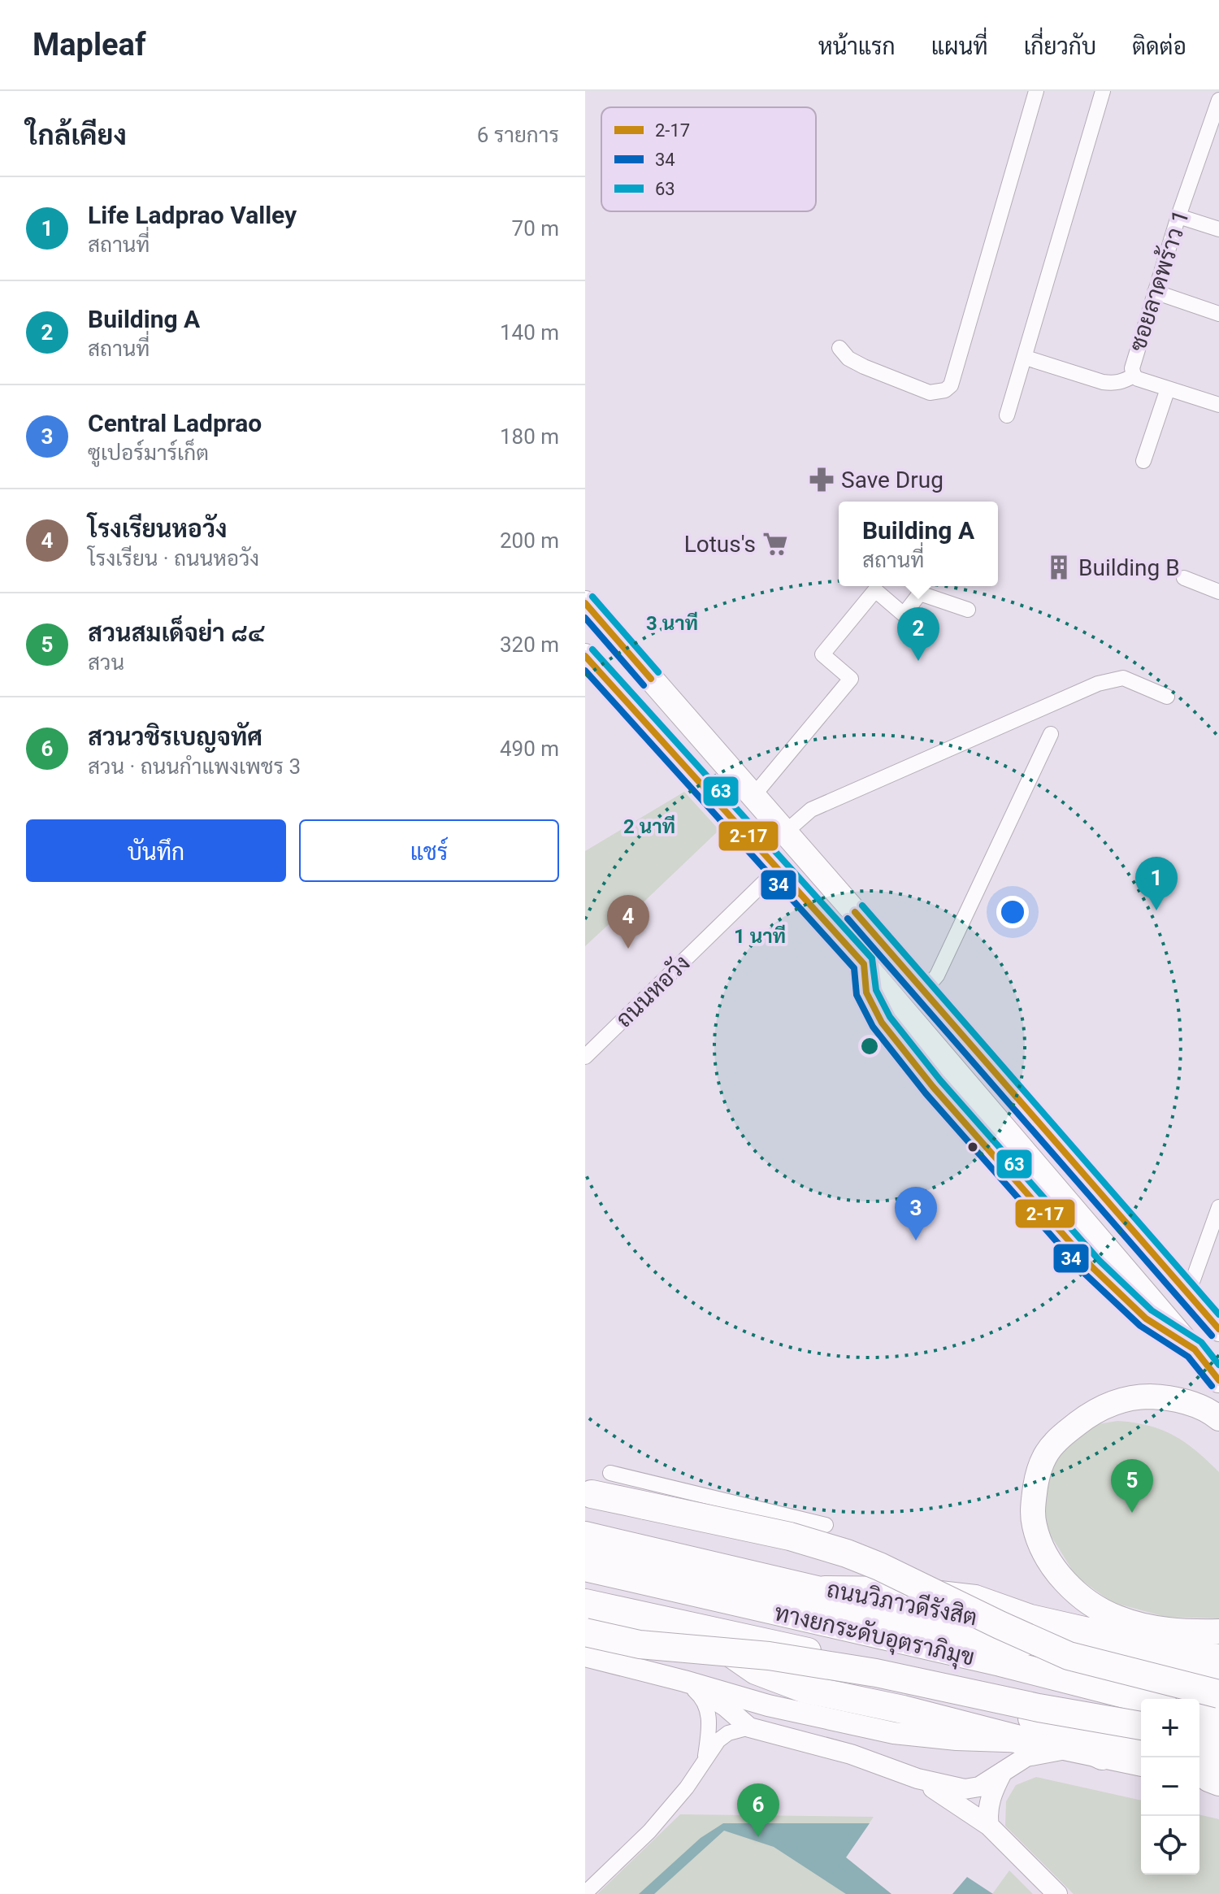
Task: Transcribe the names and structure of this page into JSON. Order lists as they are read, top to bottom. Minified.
{"streets":{"highway":["ถนนวิภาวดีรังสิต","ทางยกระดับอุตราภิมุข"],"street":["ซอยลาดพร้าว 1","ถนนหอวัง"]},"places":{"pharmacy":["Save Drug"],"supermarket":["Lotus's"],"building":["Building B"]},"lines":["transit line 63","transit line 2-17","transit line 34"],"legend":["2-17","34","63"],"page":{"header":"Mapleaf","nav":["หน้าแรก","แผนที่","เกี่ยวกับ","ติดต่อ"],"heading":["ใกล้เคียง","6 รายการ"],"list":[{"mark":"1","name":"Life Ladprao Valley","note":"สถานที่","value":"70 m"},{"mark":"2","name":"Building A","note":"สถานที่","value":"140 m"},{"mark":"3","name":"Central Ladprao","note":"ซูเปอร์มาร์เก็ต","value":"180 m"},{"mark":"4","name":"โรงเรียนหอวัง","note":"โรงเรียน · ถนนหอวัง","value":"200 m"},{"mark":"5","name":"สวนสมเด็จย่า ๘๔","note":"สวน","value":"320 m"},{"mark":"6","name":"สวนวชิรเบญจทัศ","note":"สวน · ถนนกำแพงเพชร 3","value":"490 m"}],"popup":["Building A","สถานที่"],"pins":["2","1","4","3","5","6"],"buttons":["บันทึก","แชร์"],"map_buttons":["+","−"]},"rings":["3 นาที","2 นาที","1 นาที"]}
